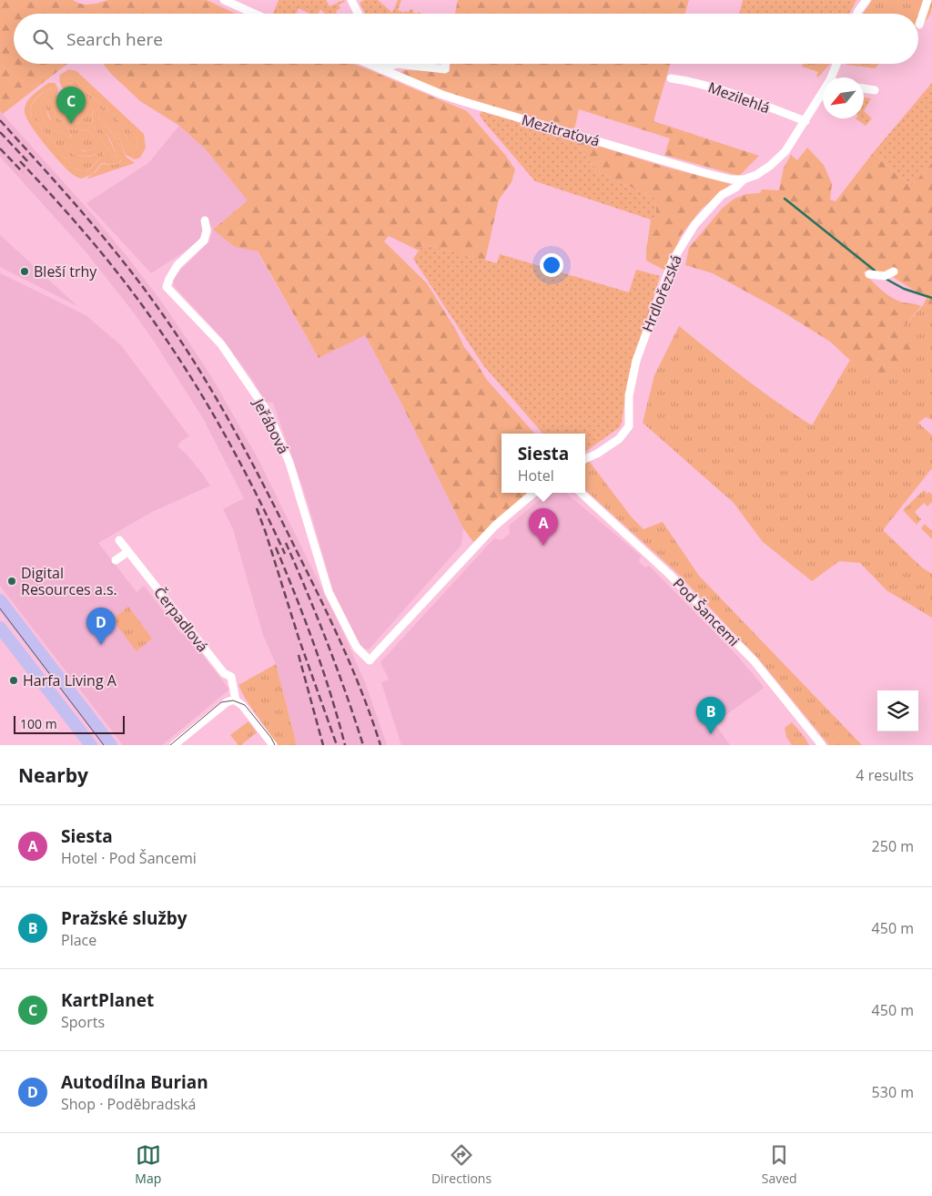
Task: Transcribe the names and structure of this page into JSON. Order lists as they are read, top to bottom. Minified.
{"streets":{"street":["Mezilehlá","Mezitraťová","Hrdlořezská","Jeřábová","Pod Šancemi","Čerpadlová"]},"crossings":[["Mezilehlá","Hrdlořezská"],["Mezitraťová","Hrdlořezská"]],"places":["Bleší trhy","Digital Resources a.s.","Harfa Living A"],"scale_bar":"100 m","north":"bottom left","page":{"search":"Search here","pins":["C","A","D","B"],"popup":["Siesta","Hotel"],"scale":"100 m","heading":["Nearby","4 results"],"list":[{"mark":"A","name":"Siesta","note":"Hotel · Pod Šancemi","value":"250 m"},{"mark":"B","name":"Pražské služby","note":"Place","value":"450 m"},{"mark":"C","name":"KartPlanet","note":"Sports","value":"450 m"},{"mark":"D","name":"Autodílna Burian","note":"Shop · Poděbradská","value":"530 m"}],"nav":["Map","Directions","Saved"]}}
